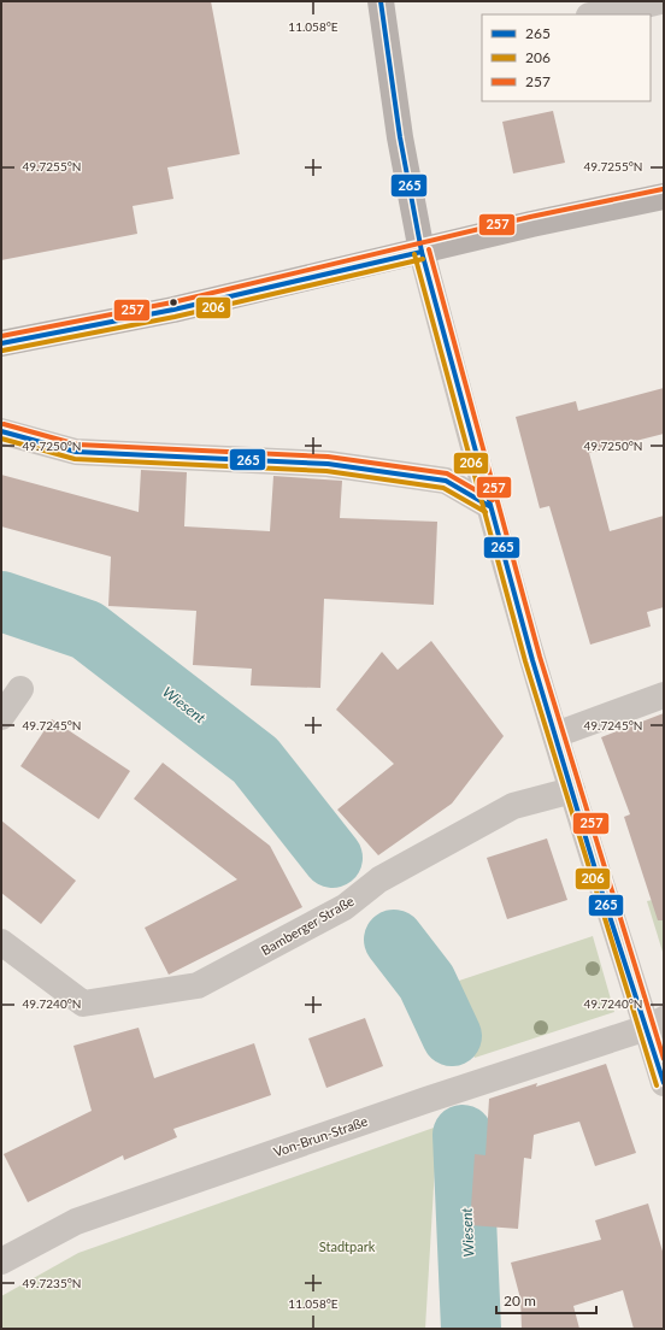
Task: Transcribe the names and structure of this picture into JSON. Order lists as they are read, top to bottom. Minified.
{"streets":{"street":["Bamberger Straße","Von-Brun-Straße"]},"water":["Wiesent"],"parks":["Stadtpark"],"lines":["transit line 265","transit line 257","transit line 206"],"legend":["265","206","257"],"scale_bar":"20 m","coordinates":["11.058°E","49.7255°N","49.7250°N","49.7245°N","49.7240°N","49.7235°N"]}
